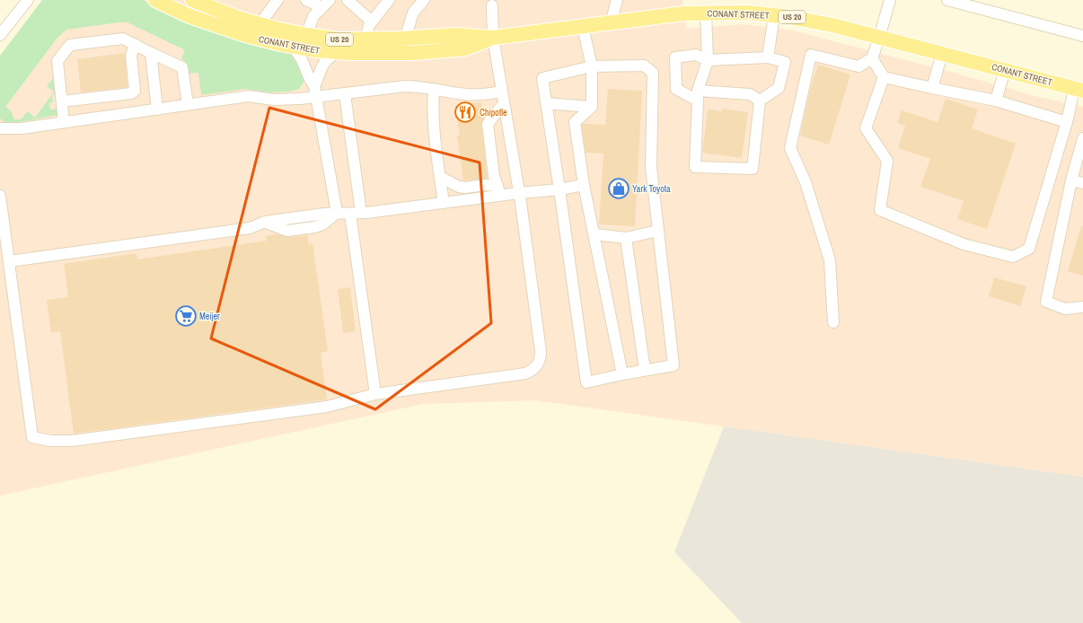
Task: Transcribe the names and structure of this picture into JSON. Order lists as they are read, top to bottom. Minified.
{"streets":{"main road":["CONANT STREET","US 20"]},"places":{"restaurant":["Chipotle"],"shop":["Yark Toyota"],"supermarket":["Meijer"]}}
